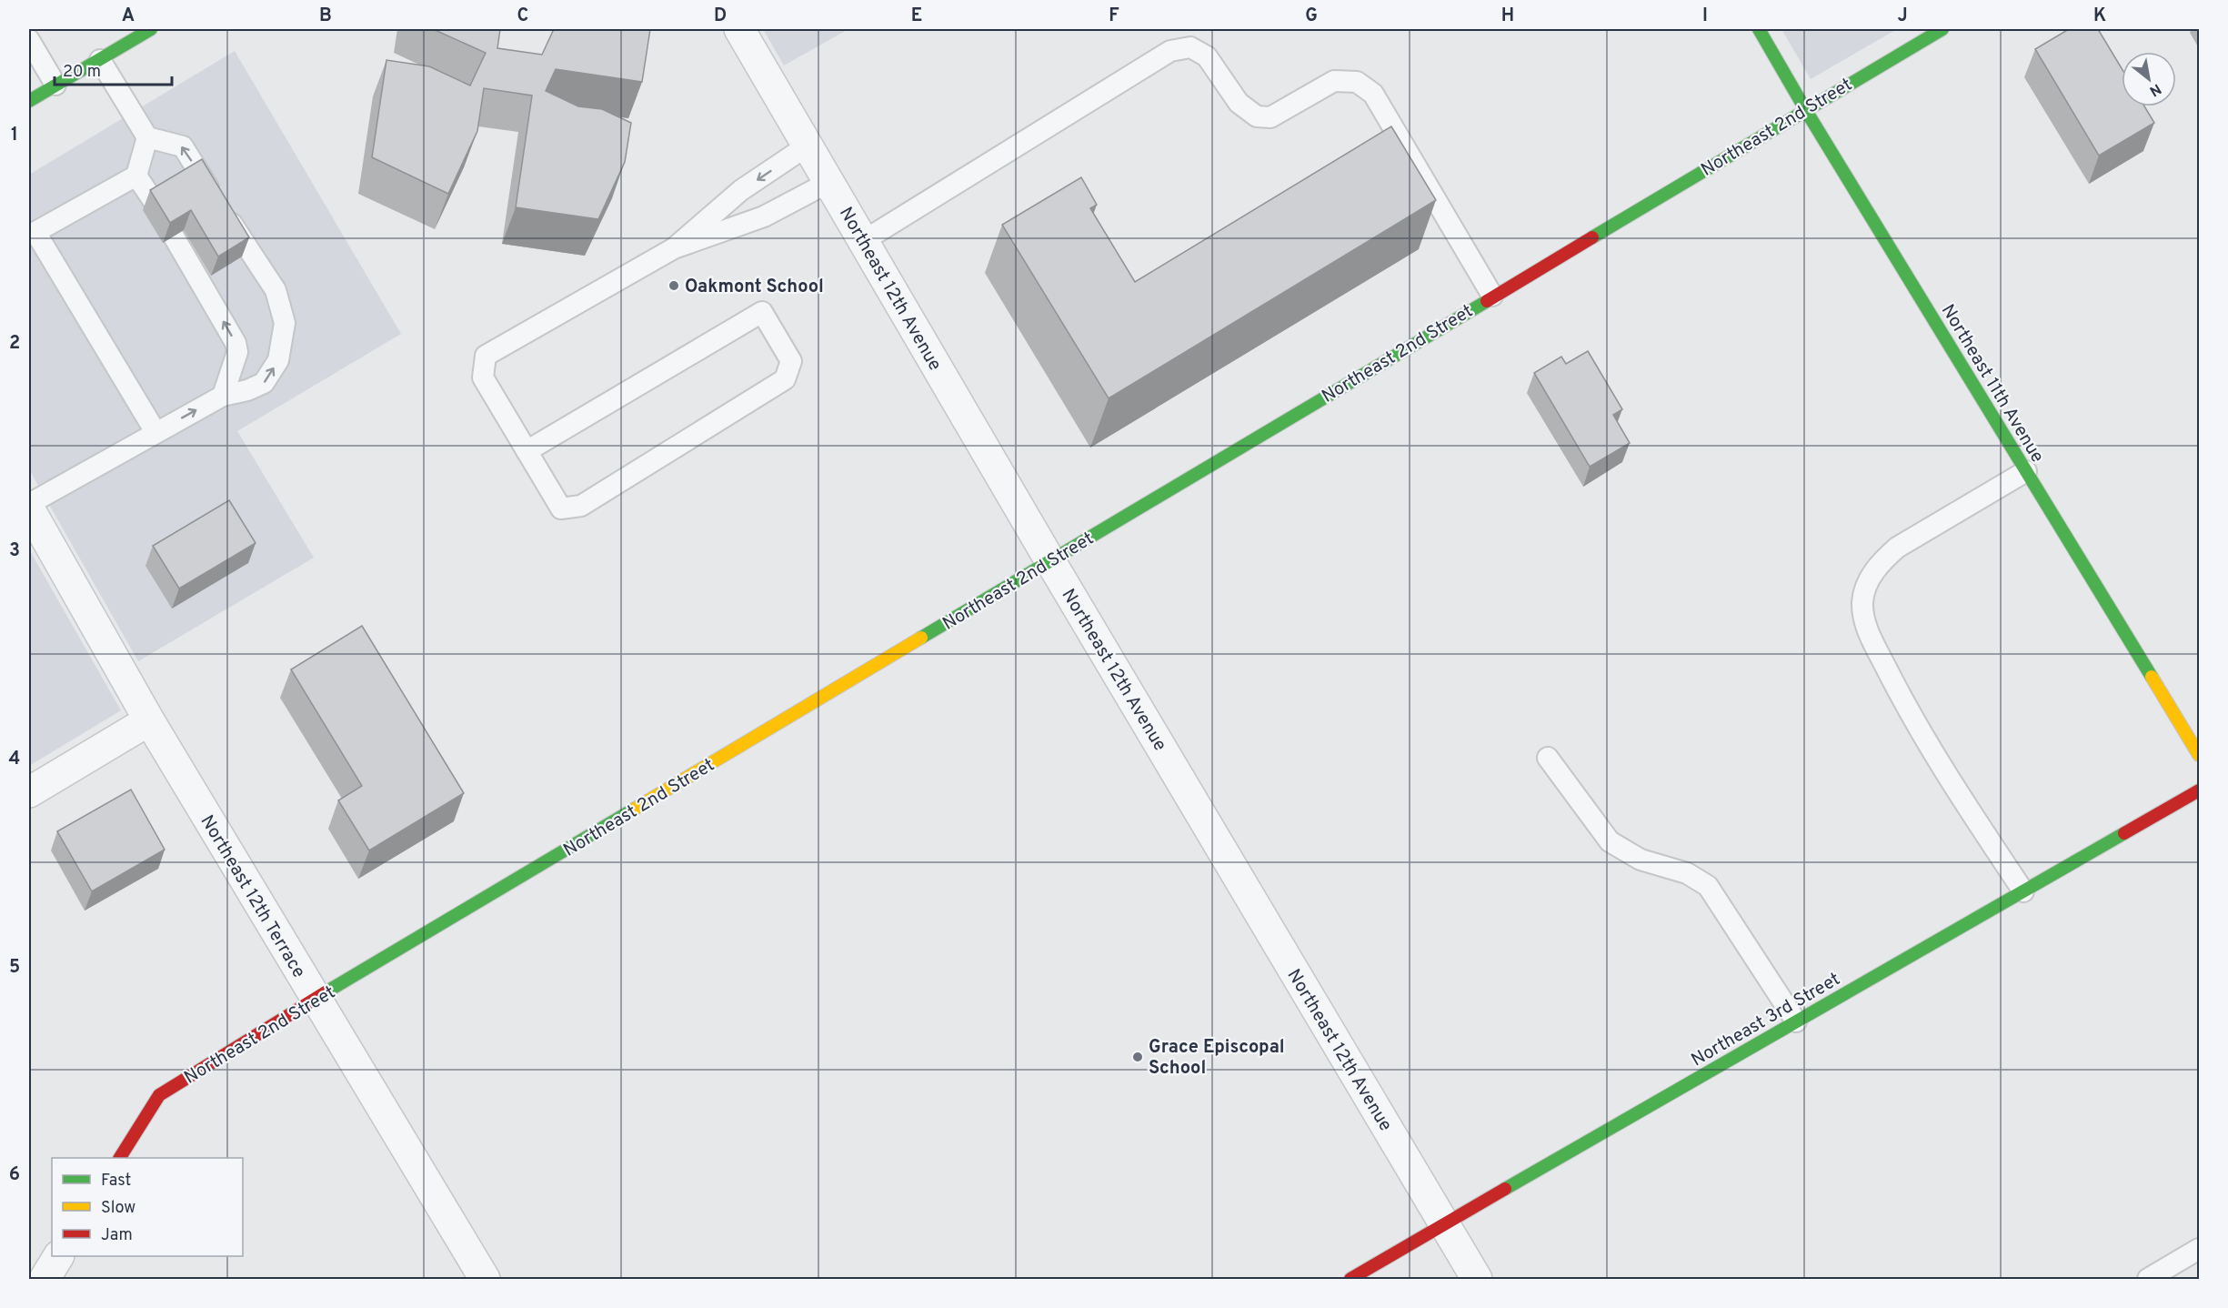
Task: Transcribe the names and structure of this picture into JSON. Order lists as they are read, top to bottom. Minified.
{"streets":{"street":["Northeast 2nd Street","Northeast 12th Avenue","Northeast 11th Avenue","Northeast 12th Terrace","Northeast 3rd Street"]},"crossings":[["Northeast 2nd Street","Northeast 12th Avenue"],["Northeast 2nd Street","Northeast 11th Avenue"],["Northeast 2nd Street","Northeast 12th Terrace"],["Northeast 12th Avenue","Northeast 3rd Street"]],"places":["Oakmont School","Grace Episcopal School"],"legend":["Fast","Slow","Jam"],"scale_bar":"20 m","north":"bottom right","grid":{"columns":["A","B","C","D","E","F","G","H","I","J","K"],"rows":["1","2","3","4","5","6"]}}
